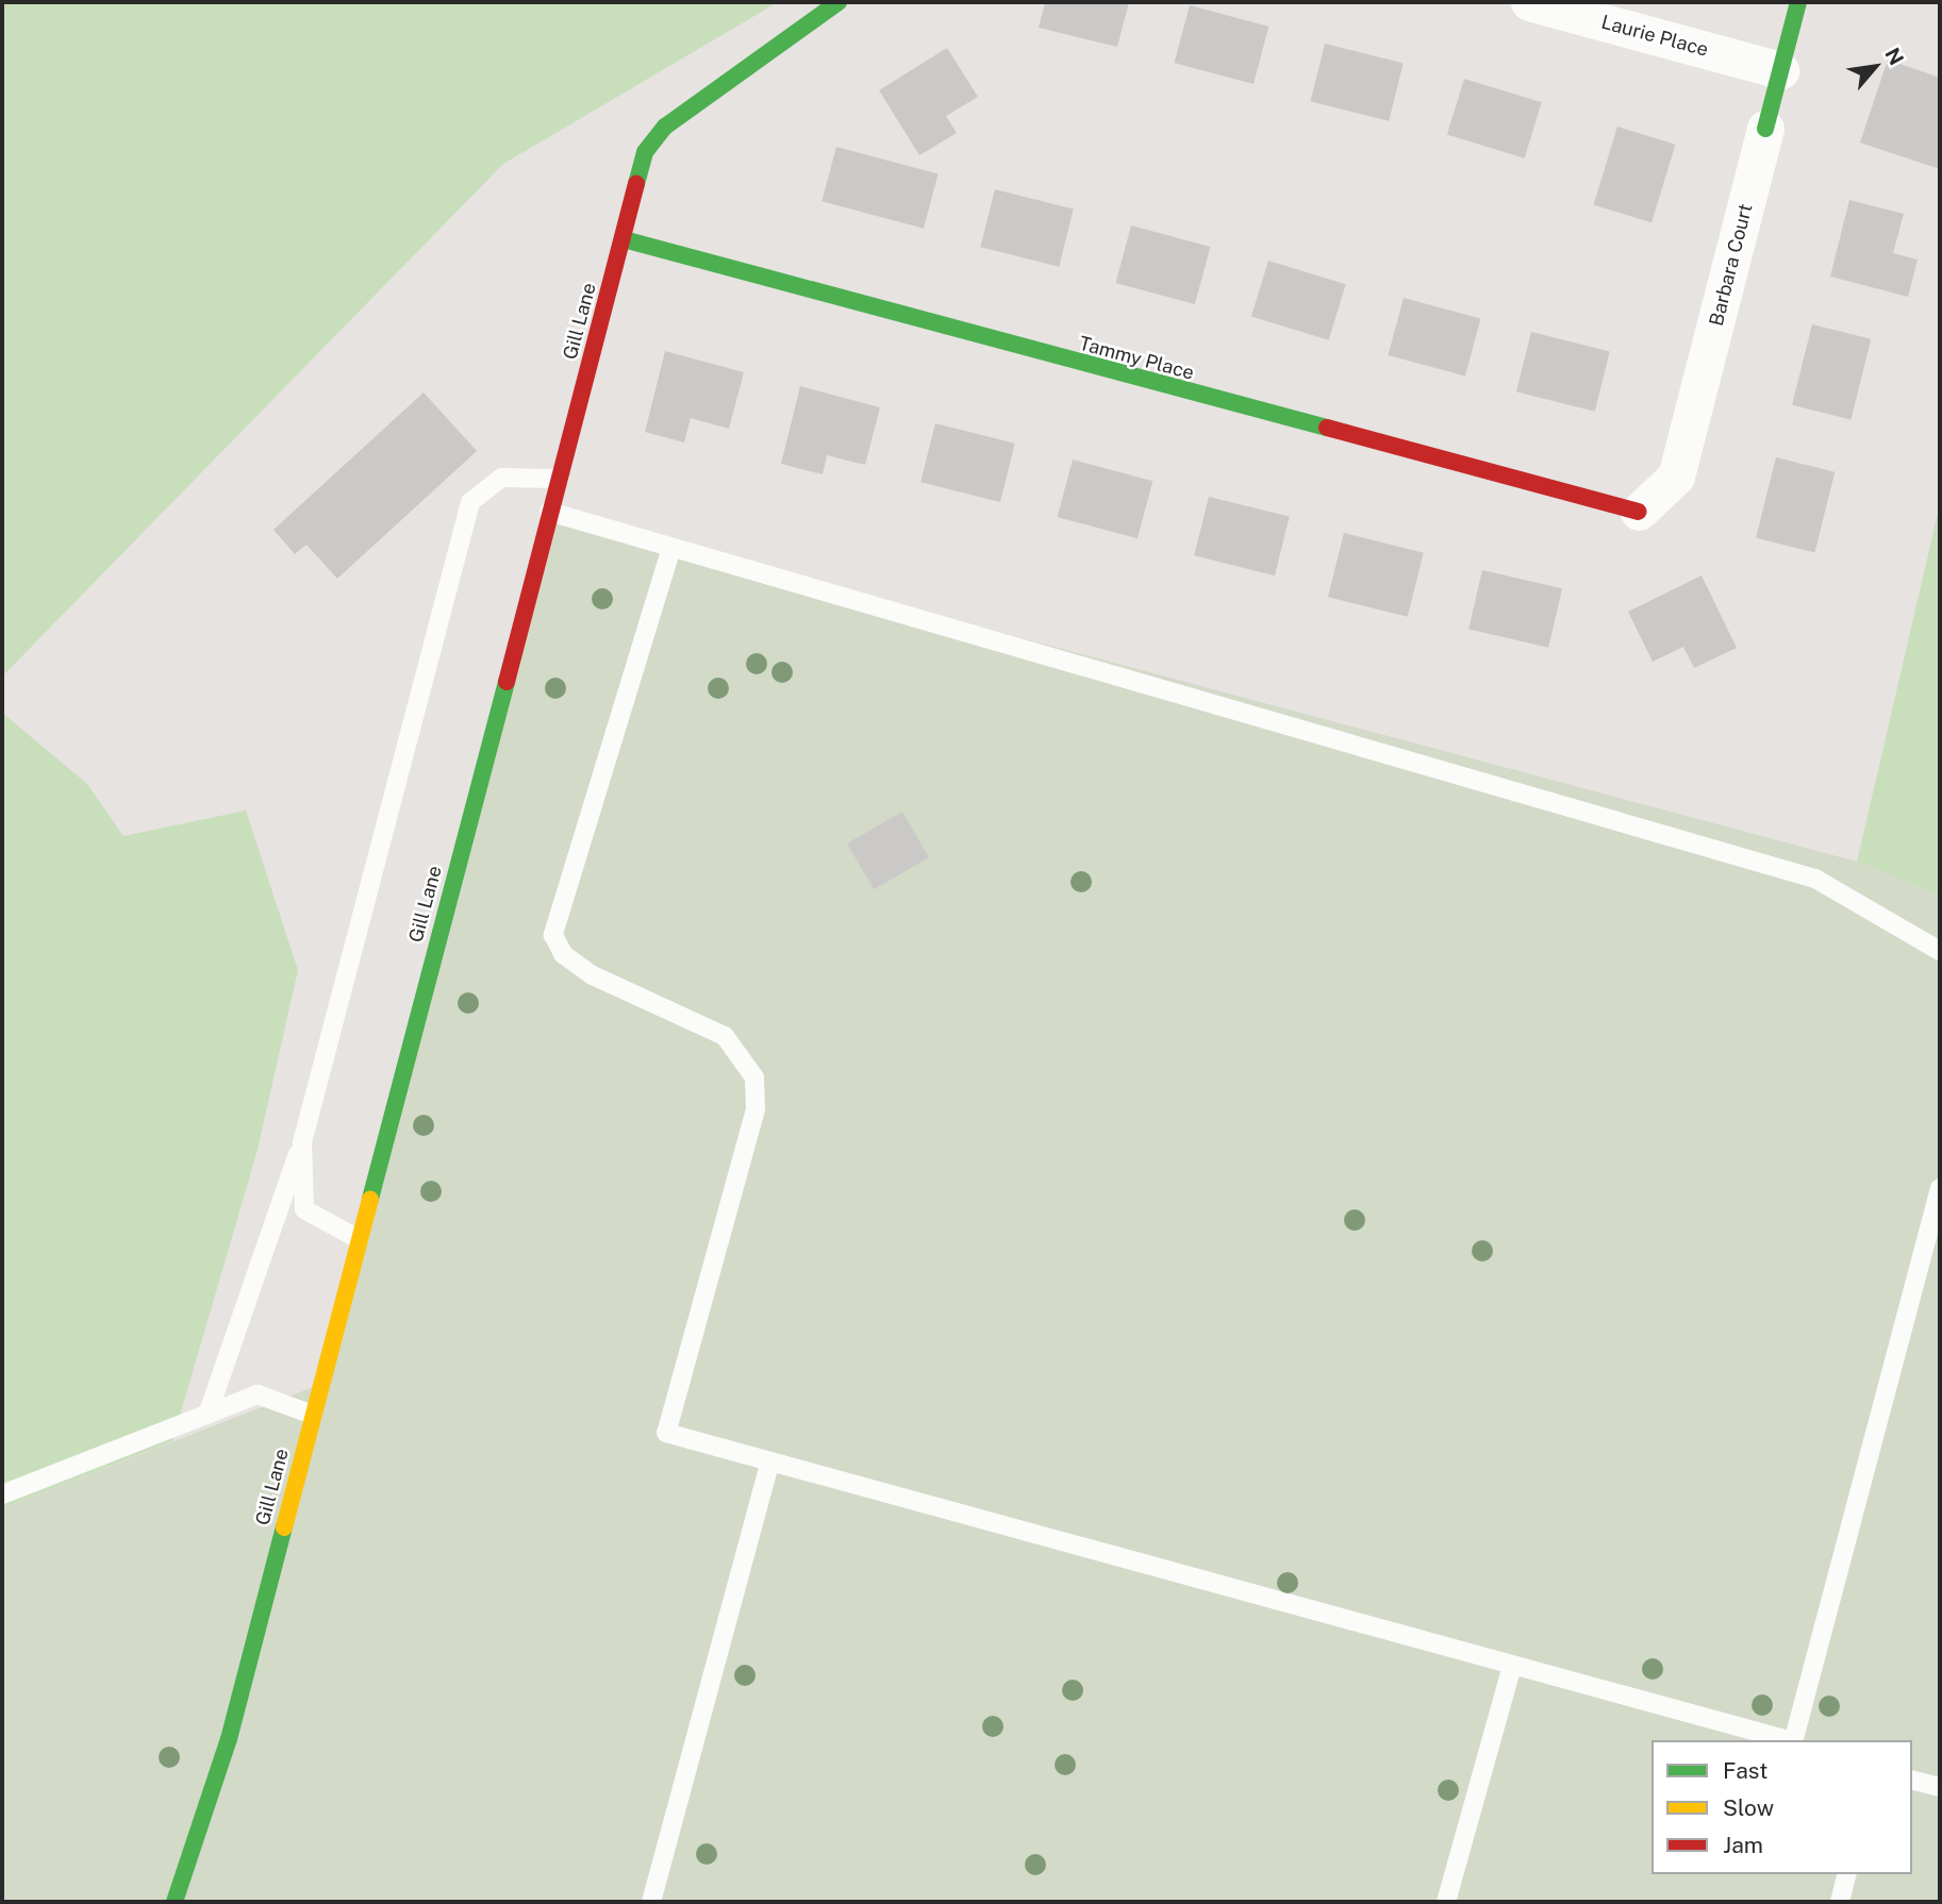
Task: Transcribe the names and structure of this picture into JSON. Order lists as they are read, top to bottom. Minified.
{"streets":{"street":["Laurie Place","Barbara Court","Gill Lane","Tammy Place"]},"crossings":[["Laurie Place","Barbara Court"],["Barbara Court","Tammy Place"],["Gill Lane","Tammy Place"]],"legend":["Fast","Slow","Jam"],"north":"top right"}
